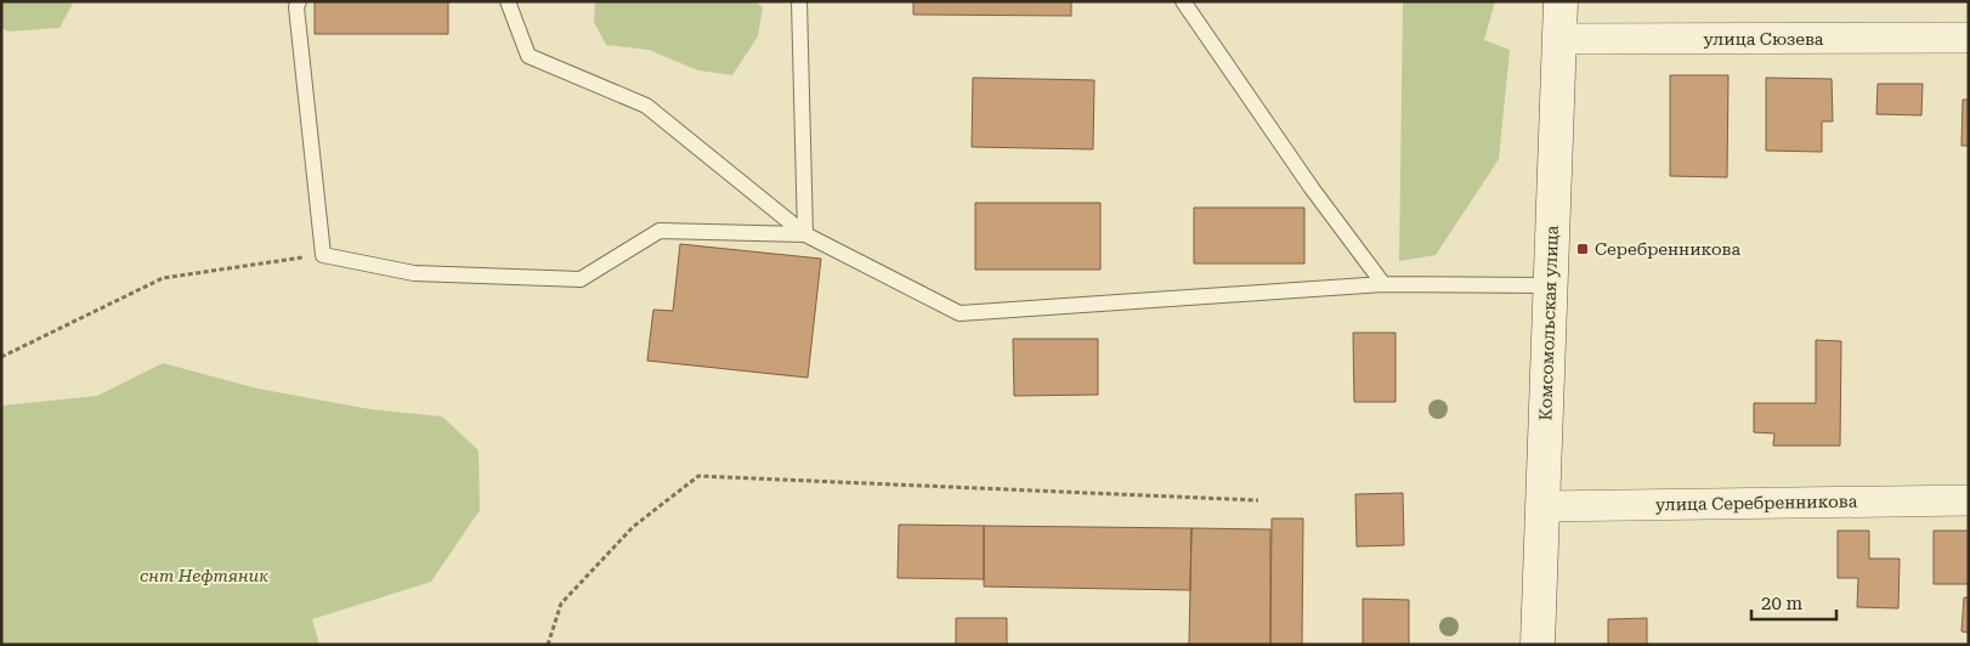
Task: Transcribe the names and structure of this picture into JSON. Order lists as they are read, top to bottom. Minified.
{"streets":{"main road":["Комсомольская улица"],"street":["улица Сюзева","улица Серебренникова"]},"crossings":[["улица Сюзева","Комсомольская улица"],["Комсомольская улица","улица Серебренникова"]],"parks":["снт Нефтяник"],"places":{"transit":["Серебренникова"]},"scale_bar":"20 m"}
